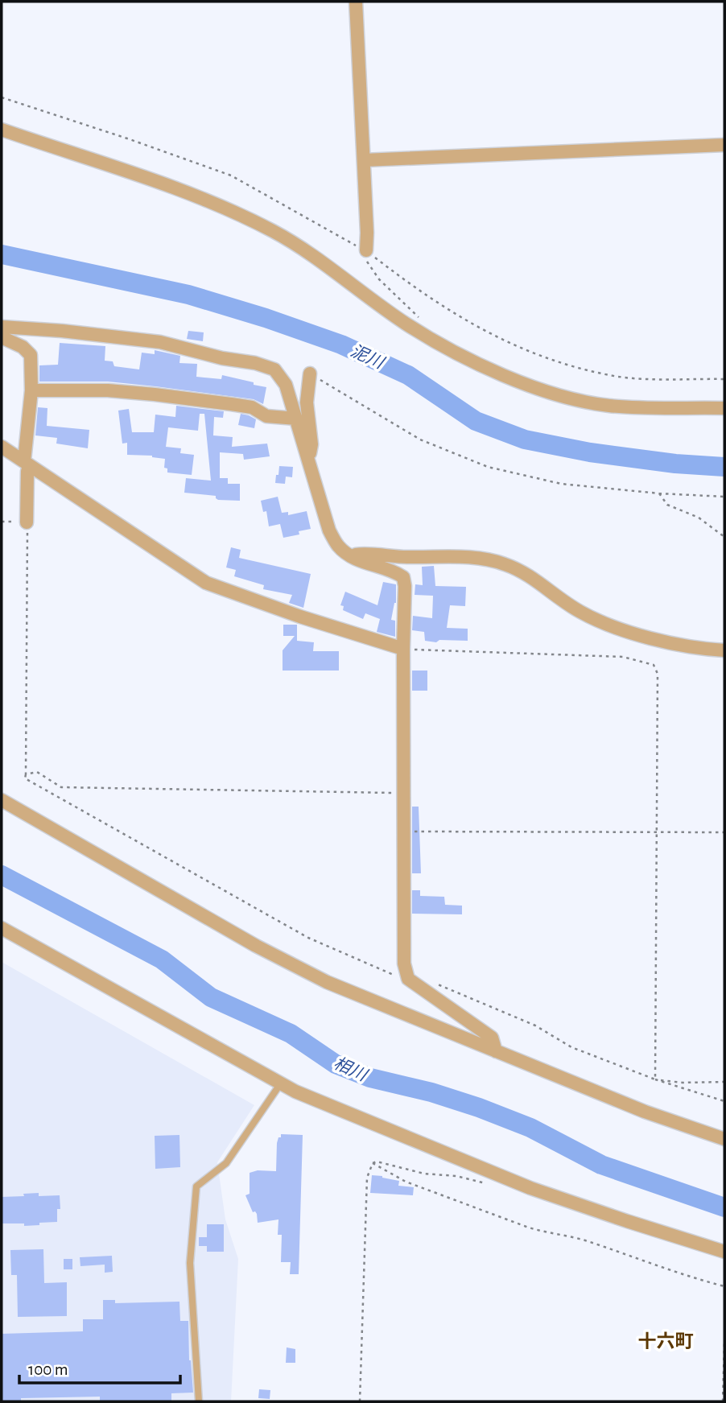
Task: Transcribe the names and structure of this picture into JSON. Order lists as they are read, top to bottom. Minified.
{"districts":["十六町"],"water":["泥川","相川"],"scale_bar":"100 m"}
